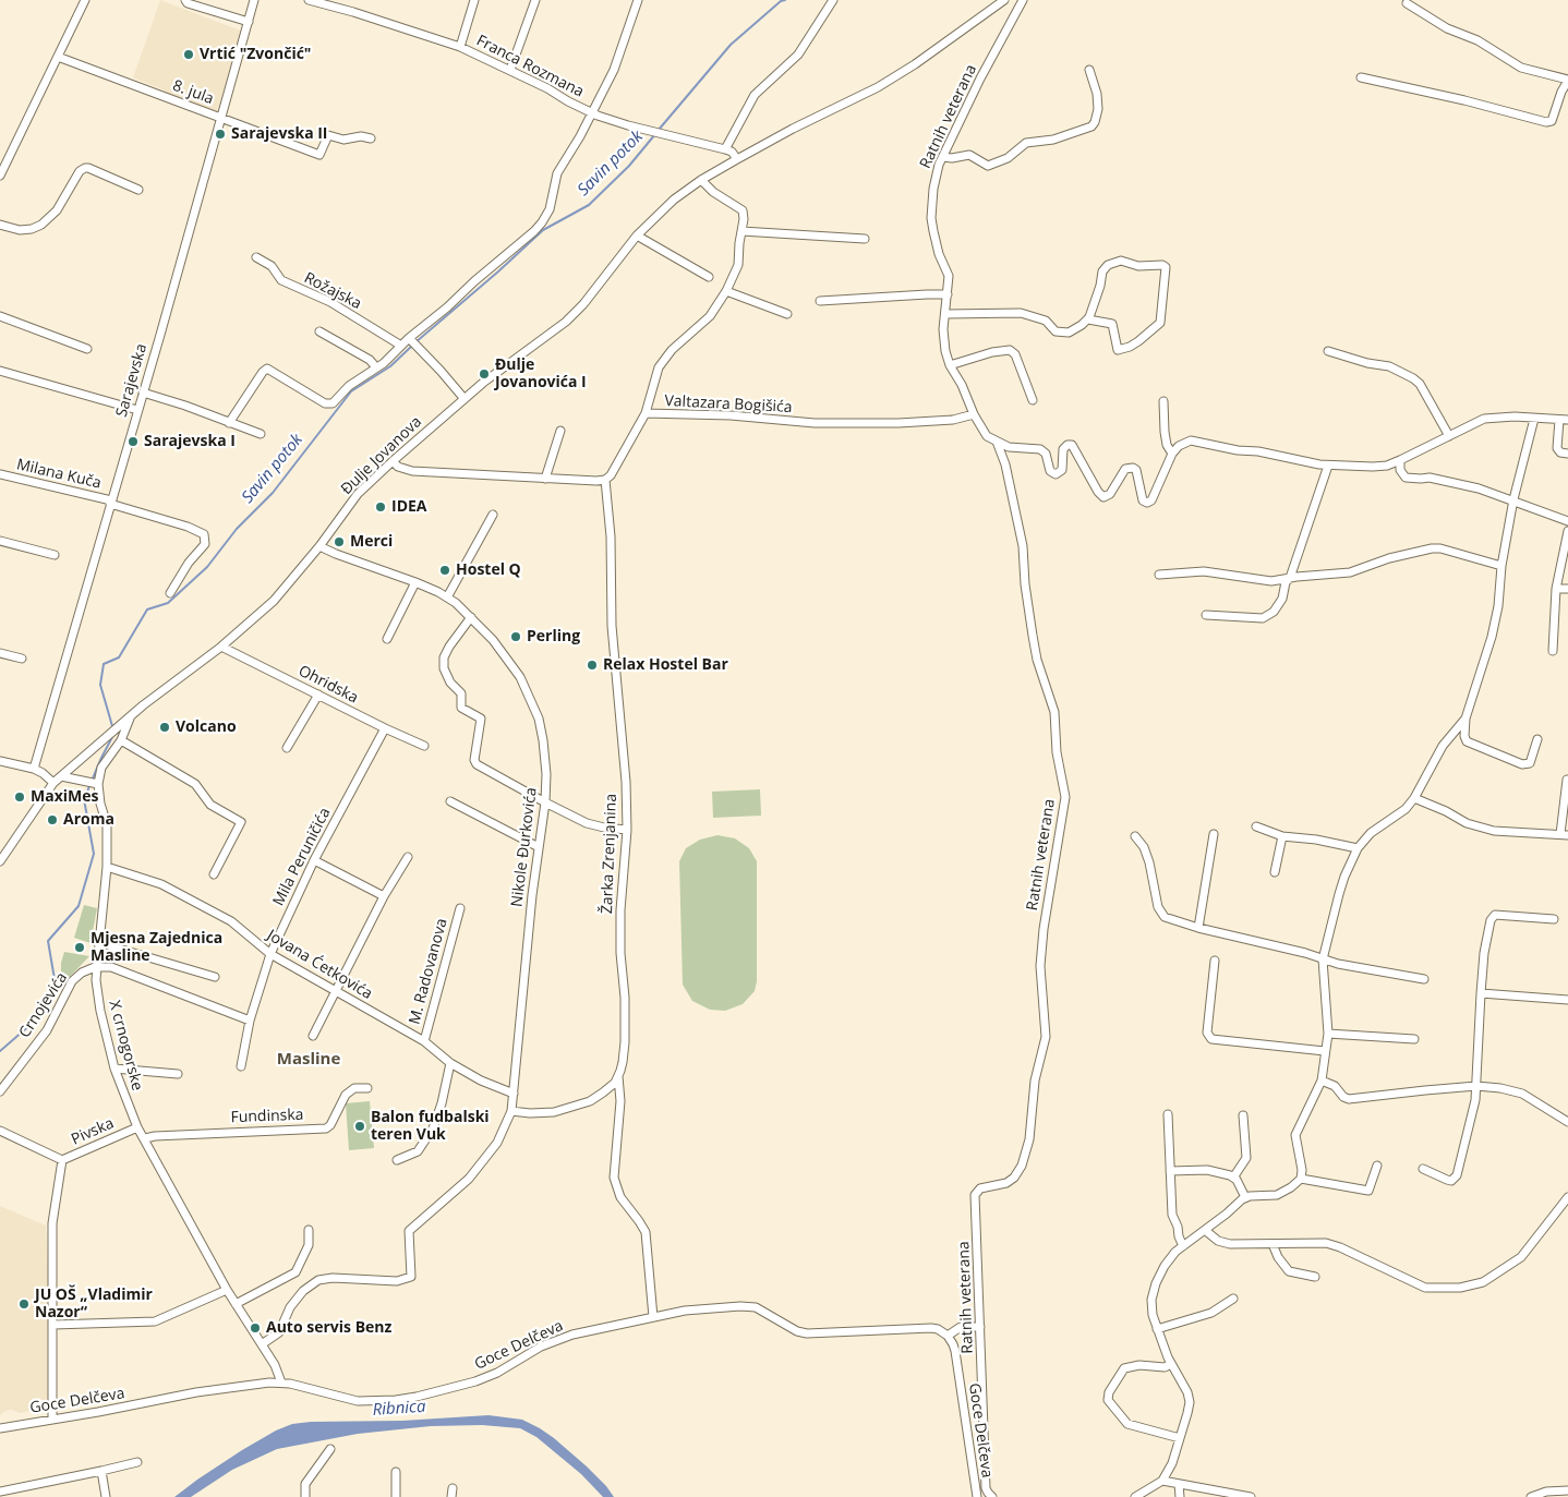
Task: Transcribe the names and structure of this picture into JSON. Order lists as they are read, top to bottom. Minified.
{"streets":{"street":["Franca Rozmana","8. jula","Ratnih veterana","Rožajska","Sarajevska","Valtazara Bogišića","Đulje Jovanova","Milana Kuča","Ohridska","Nikole Đurkovića","Žarka Zrenjanina","Mila Peruničića","Jovana Ćetkovića","M. Radovanova","Crnojevića","X crnogorske","Fundinska","Pivska","Goce Delčeva"]},"crossings":[["Franca Rozmana","Đulje Jovanova"],["8. jula","Sarajevska"],["Ratnih veterana","Valtazara Bogišića"],["Sarajevska","Milana Kuča"],["Valtazara Bogišića","Žarka Zrenjanina"],["Đulje Jovanova","Ohridska"],["Đulje Jovanova","Nikole Đurkovića"],["Đulje Jovanova","X crnogorske"],["Ohridska","Mila Peruničića"],["Nikole Đurkovića","Jovana Ćetkovića"],["Nikole Đurkovića","X crnogorske"],["Žarka Zrenjanina","Goce Delčeva"],["Mila Peruničića","Jovana Ćetkovića"],["Jovana Ćetkovića","M. Radovanova"],["Jovana Ćetkovića","X crnogorske"],["Crnojevića","X crnogorske"],["X crnogorske","Fundinska"],["X crnogorske","Pivska"],["X crnogorske","Goce Delčeva"]],"districts":["Masline"],"water":["Savin potok","Ribnica"],"places":["Vrtić \"Zvončić\"","Sarajevska II","Đulje Jovanovića I","Sarajevska I","IDEA","Merci","Hostel Q","Perling","Relax Hostel Bar","Volcano","MaxiMes","Aroma","Mjesna Zajednica Masline","Balon fudbalski teren Vuk","JU OŠ „Vladimir Nazor“","Auto servis Benz"]}
